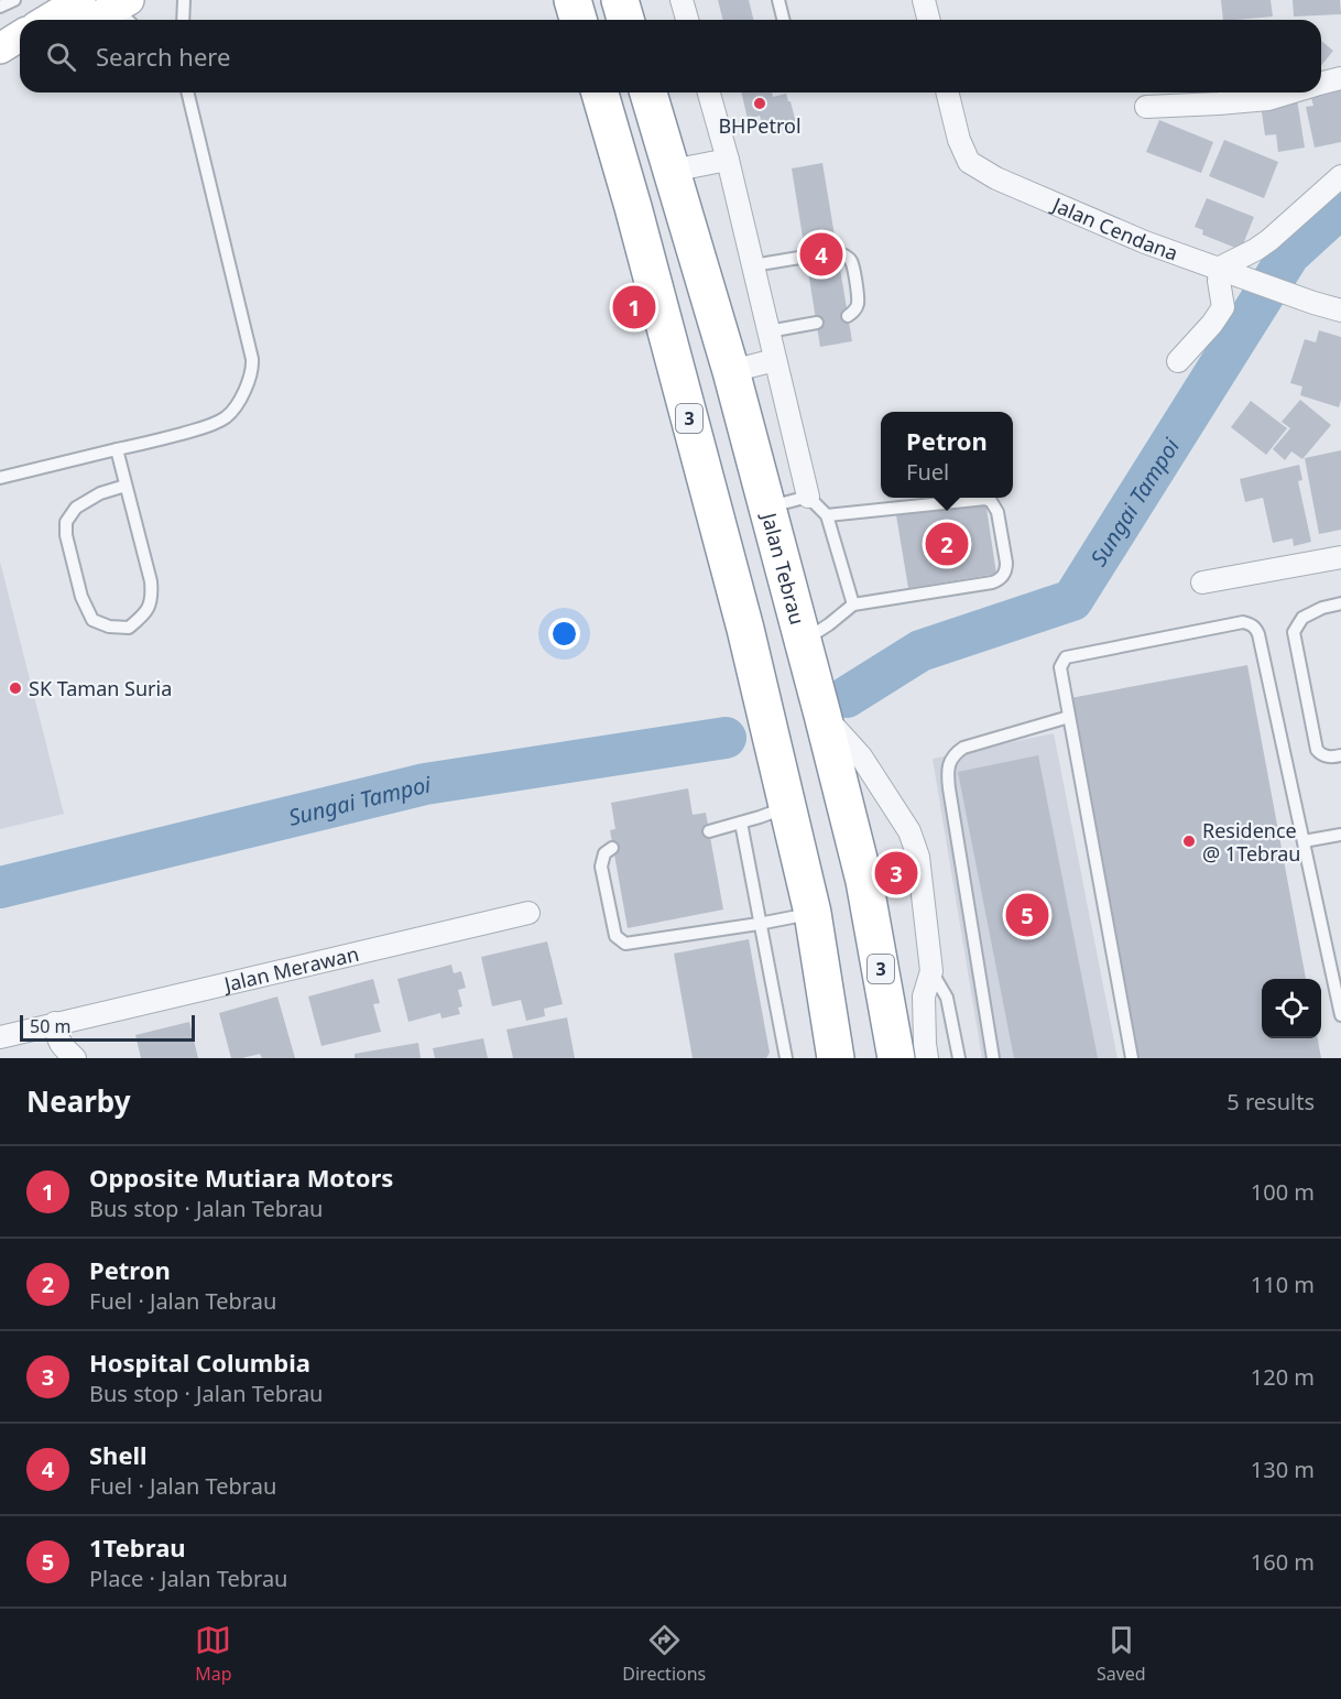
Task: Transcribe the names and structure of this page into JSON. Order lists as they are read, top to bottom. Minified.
{"streets":{"highway":["3","Jalan Tebrau"],"street":["Jalan Cendana","Jalan Merawan"]},"water":["Sungai Tampoi"],"places":["BHPetrol","SK Taman Suria","Residence @ 1Tebrau"],"scale_bar":"50 m","page":{"search":"Search here","pins":["4","1","2","3","5"],"popup":["Petron","Fuel"],"scale":"50 m","heading":["Nearby","5 results"],"list":[{"mark":"1","name":"Opposite Mutiara Motors","note":"Bus stop · Jalan Tebrau","value":"100 m"},{"mark":"2","name":"Petron","note":"Fuel · Jalan Tebrau","value":"110 m"},{"mark":"3","name":"Hospital Columbia","note":"Bus stop · Jalan Tebrau","value":"120 m"},{"mark":"4","name":"Shell","note":"Fuel · Jalan Tebrau","value":"130 m"},{"mark":"5","name":"1Tebrau","note":"Place · Jalan Tebrau","value":"160 m"}],"nav":["Map","Directions","Saved"]}}
